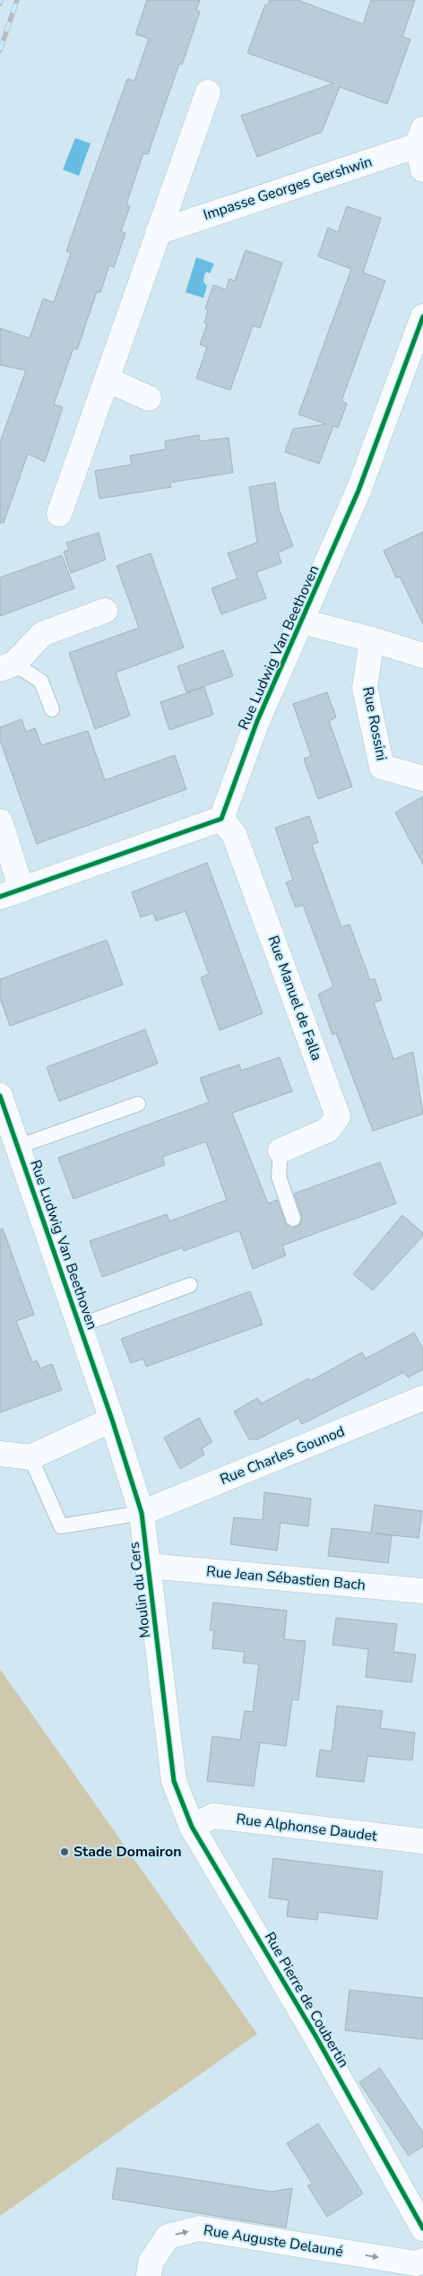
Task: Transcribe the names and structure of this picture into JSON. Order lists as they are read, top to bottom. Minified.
{"streets":{"street":["Impasse Georges Gershwin","Rue Ludwig Van Beethoven","Rue Rossini","Rue Manuel de Falla","Rue Charles Gounod","Rue Jean Sébastien Bach","Moulin du Cers","Rue Alphonse Daudet","Rue Pierre de Coubertin","Rue Auguste Delauné"]},"crossings":[["Rue Ludwig Van Beethoven","Rue Manuel de Falla"],["Rue Ludwig Van Beethoven","Moulin du Cers"],["Rue Charles Gounod","Moulin du Cers"],["Rue Jean Sébastien Bach","Moulin du Cers"],["Moulin du Cers","Rue Pierre de Coubertin"],["Rue Alphonse Daudet","Rue Pierre de Coubertin"]],"one_way":["Rue Auguste Delauné"],"places":["Stade Domairon"]}
